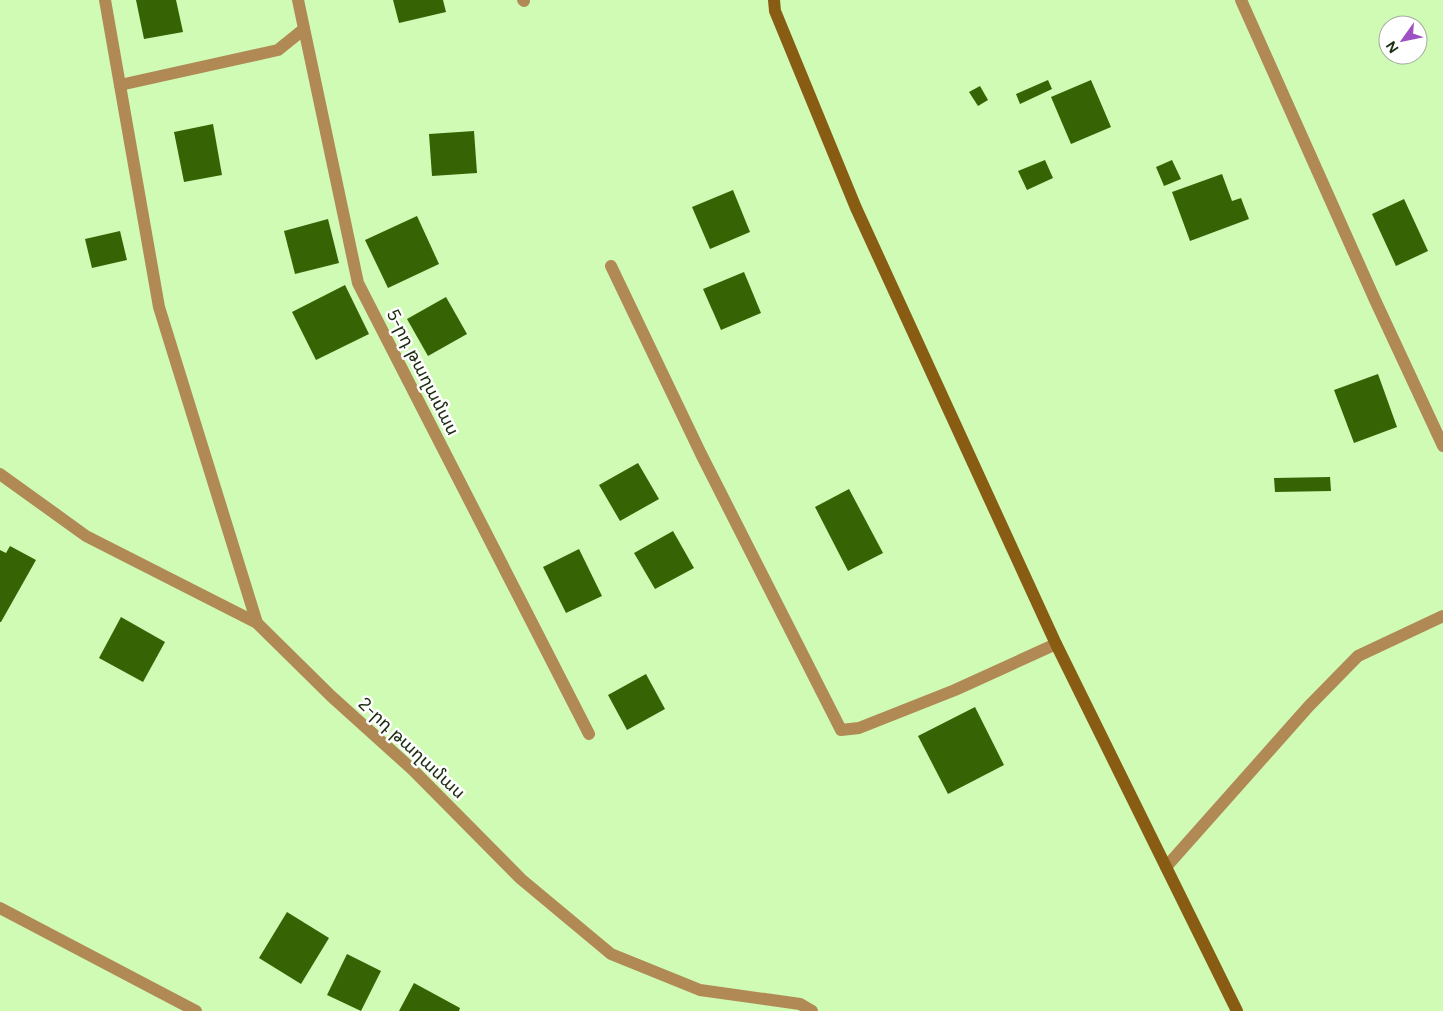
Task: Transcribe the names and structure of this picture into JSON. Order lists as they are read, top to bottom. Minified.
{"streets":{"street":["5-րդ թաղամաս","2-րդ թաղամաս"]},"north":"bottom left"}
